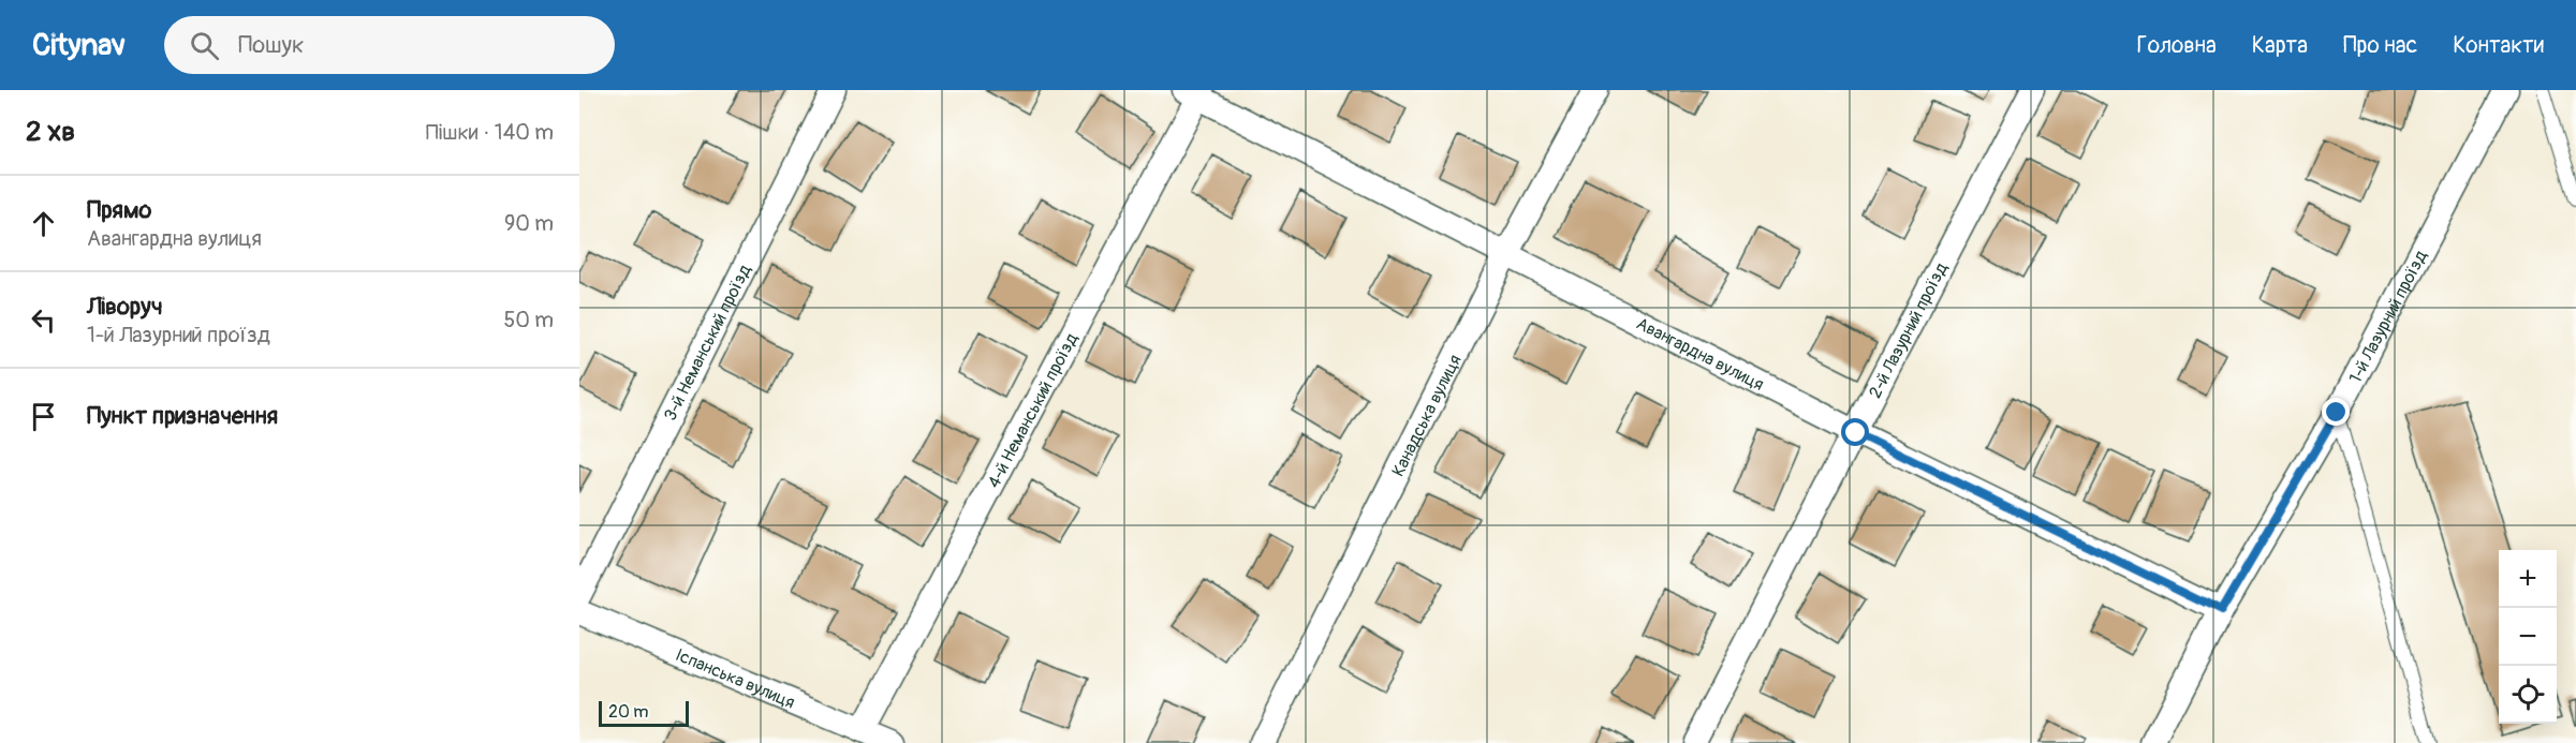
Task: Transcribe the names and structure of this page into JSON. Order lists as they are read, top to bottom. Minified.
{"streets":{"street":["1-й Лазурний проїзд","2-й Лазурний проїзд","3-й Неманський проїзд","Авангардна вулиця","4-й Неманський проїзд","Канадська вулиця","Іспанська вулиця"]},"crossings":[["1-й Лазурний проїзд","Авангардна вулиця"],["2-й Лазурний проїзд","Авангардна вулиця"],["Авангардна вулиця","4-й Неманський проїзд"],["Авангардна вулиця","Канадська вулиця"],["4-й Неманський проїзд","Іспанська вулиця"]],"scale_bar":"20 m","page":{"header":"Citynav","search":"Пошук","nav":["Головна","Карта","Про нас","Контакти"],"heading":["2 хв","Пішки · 140 m"],"list":[["Прямо","Авангардна вулиця","90 m"],["Ліворуч","1-й Лазурний проїзд","50 m"],"Пункт призначення"],"map_buttons":["+","−"],"scale":"20 m"}}
